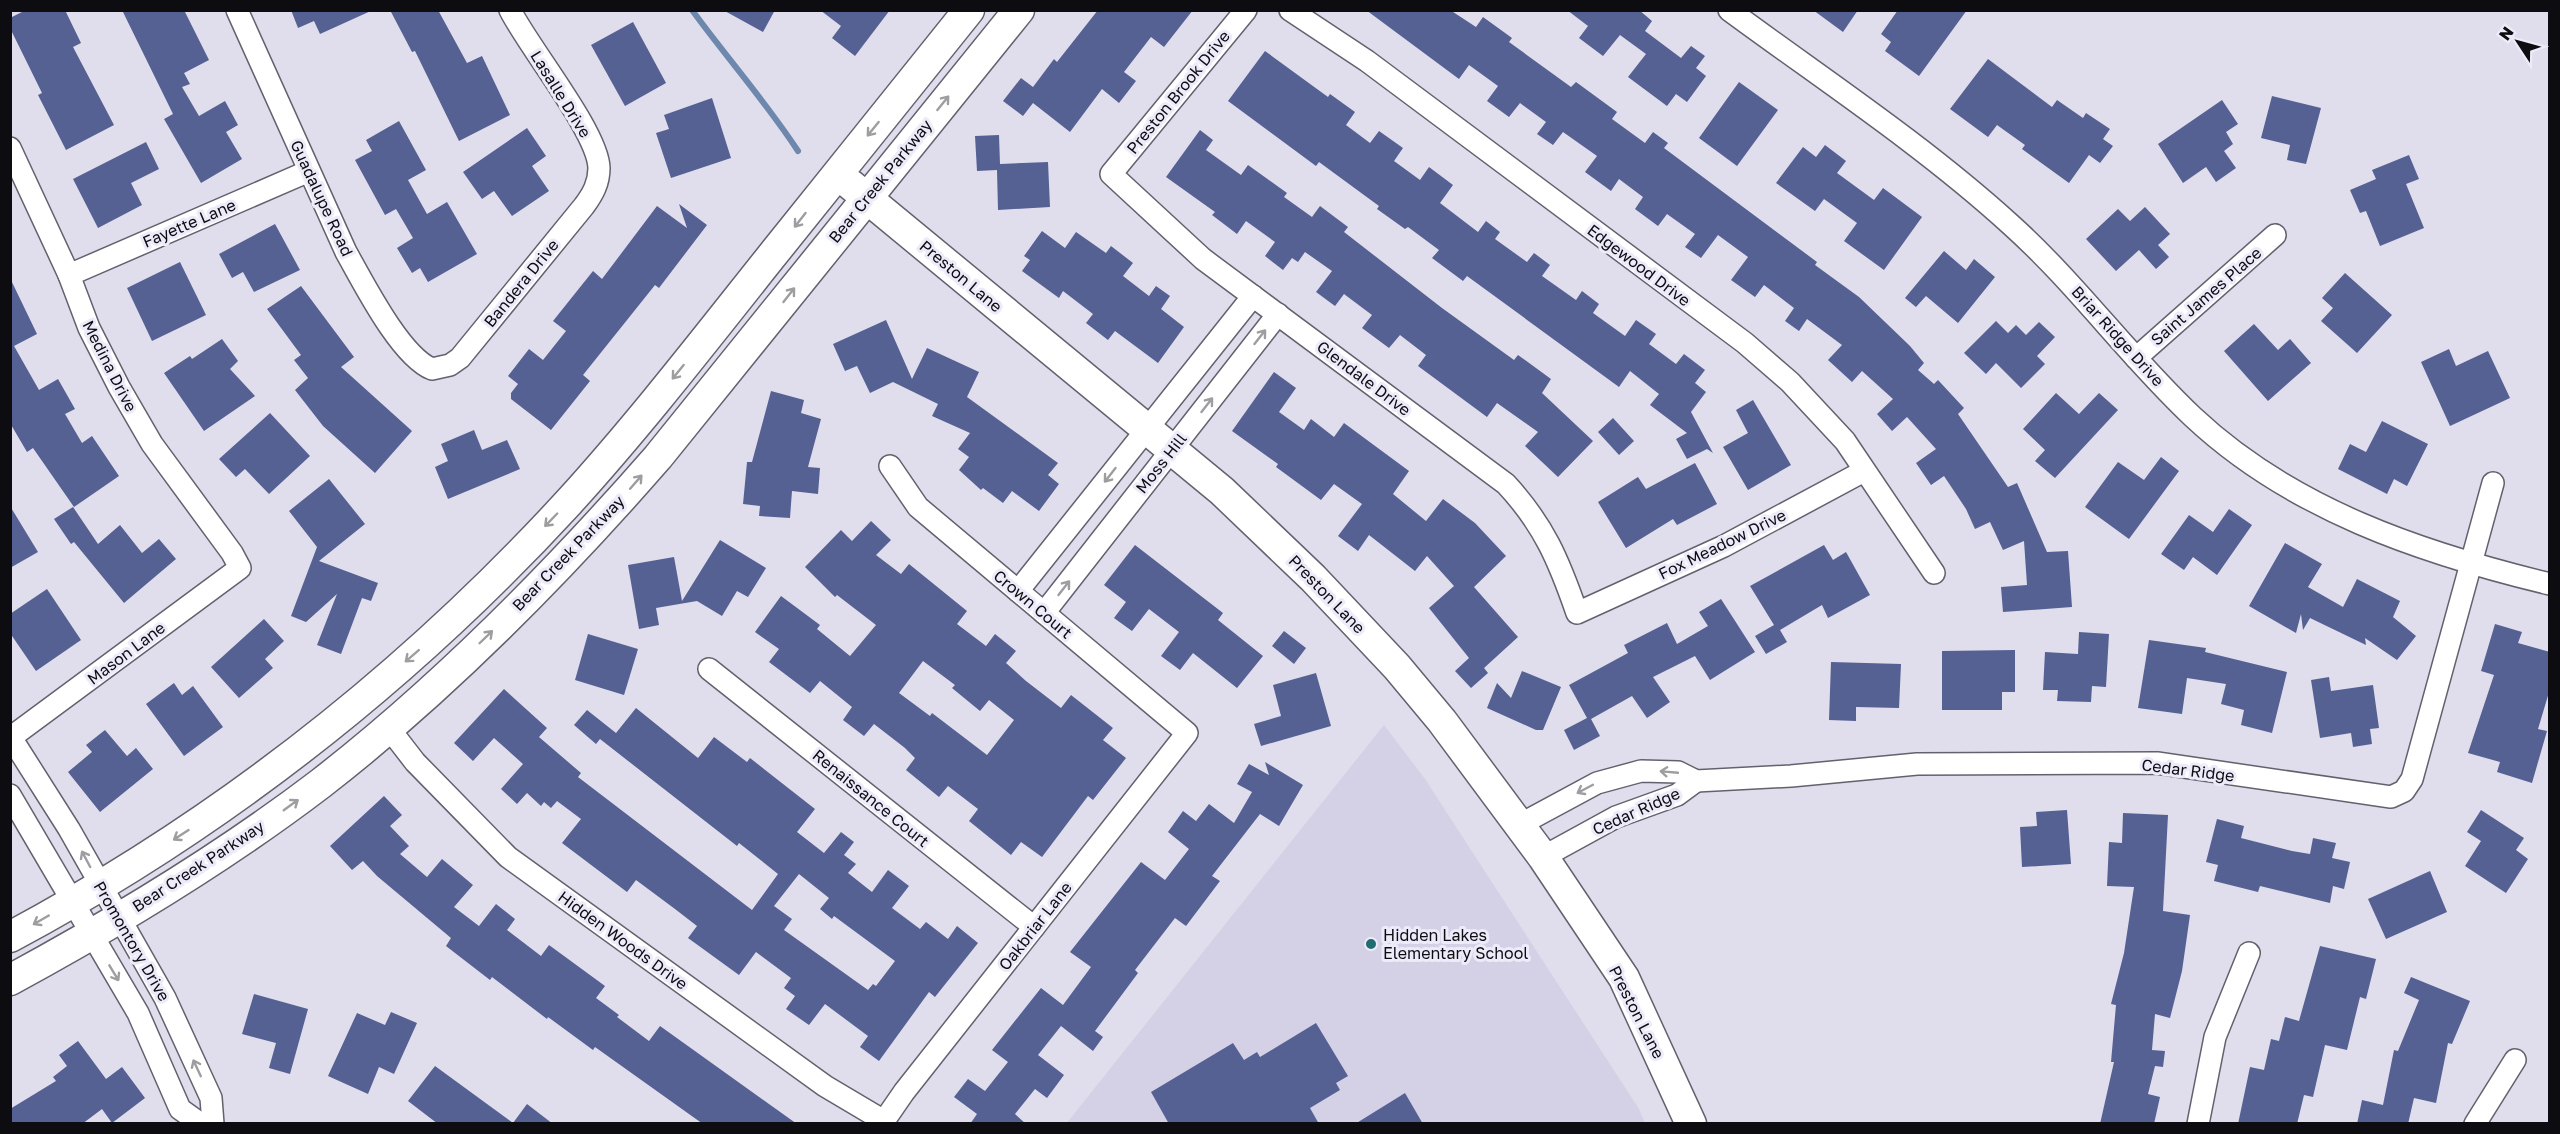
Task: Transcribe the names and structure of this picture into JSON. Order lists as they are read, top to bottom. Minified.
{"streets":{"main road":["Bear Creek Parkway","Preston Lane"],"street":["Preston Brook Drive","Lasalle Drive","Guadalupe Road","Fayette Lane","Edgewood Drive","Bandera Drive","Saint James Place","Briar Ridge Drive","Medina Drive","Glendale Drive","Moss Hill","Fox Meadow Drive","Crown Court","Mason Lane","Cedar Ridge","Renaissance Court","Oakbriar Lane","Hidden Woods Drive","Promontory Drive"]},"crossings":[["Preston Brook Drive","Glendale Drive"],["Lasalle Drive","Bandera Drive"],["Bear Creek Parkway","Preston Lane"],["Bear Creek Parkway","Hidden Woods Drive"],["Bear Creek Parkway","Promontory Drive"],["Guadalupe Road","Fayette Lane"],["Guadalupe Road","Bandera Drive"],["Fayette Lane","Medina Drive"],["Edgewood Drive","Fox Meadow Drive"],["Preston Lane","Moss Hill"],["Preston Lane","Cedar Ridge"],["Saint James Place","Briar Ridge Drive"],["Briar Ridge Drive","Cedar Ridge"],["Medina Drive","Mason Lane"],["Glendale Drive","Moss Hill"],["Glendale Drive","Fox Meadow Drive"],["Moss Hill","Crown Court"],["Crown Court","Oakbriar Lane"],["Mason Lane","Promontory Drive"],["Renaissance Court","Oakbriar Lane"],["Oakbriar Lane","Hidden Woods Drive"]],"places":["Hidden Lakes Elementary School"],"north":"top left"}
